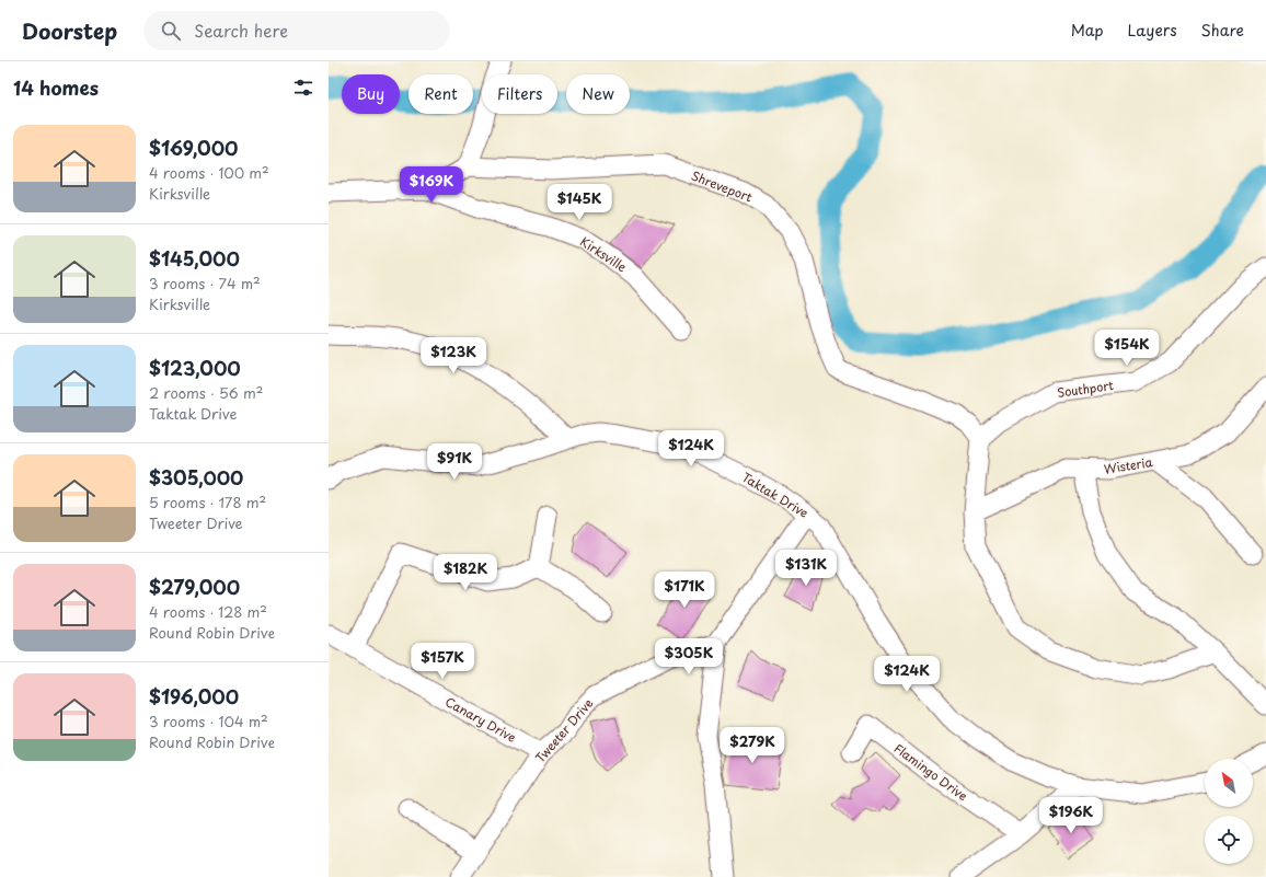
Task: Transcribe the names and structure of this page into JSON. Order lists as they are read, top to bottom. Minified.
{"streets":{"street":["Shreveport","Kirksville","Southport","Wisteria","Taktak Drive","Canary Drive","Tweeter Drive","Flamingo Drive"]},"crossings":[["Shreveport","Southport"],["Canary Drive","Tweeter Drive"]],"north":"top left","page":{"header":"Doorstep","search":"Search here","nav":["Map","Layers","Share"],"heading":"14 homes","chip":["Buy","Rent","Filters","New"],"list":[{"name":"$169,000","note":"4 rooms · 100 m² · Kirksville"},{"name":"$145,000","note":"3 rooms · 74 m² · Kirksville"},{"name":"$123,000","note":"2 rooms · 56 m² · Taktak Drive"},{"name":"$305,000","note":"5 rooms · 178 m² · Tweeter Drive"},{"name":"$279,000","note":"4 rooms · 128 m² · Round Robin Drive"},{"name":"$196,000","note":"3 rooms · 104 m² · Round Robin Drive"}],"price":["$169K","$145K","$154K","$123K","$124K","$91K","$131K","$182K","$171K","$305K","$157K","$124K","$279K","$196K"]}}
